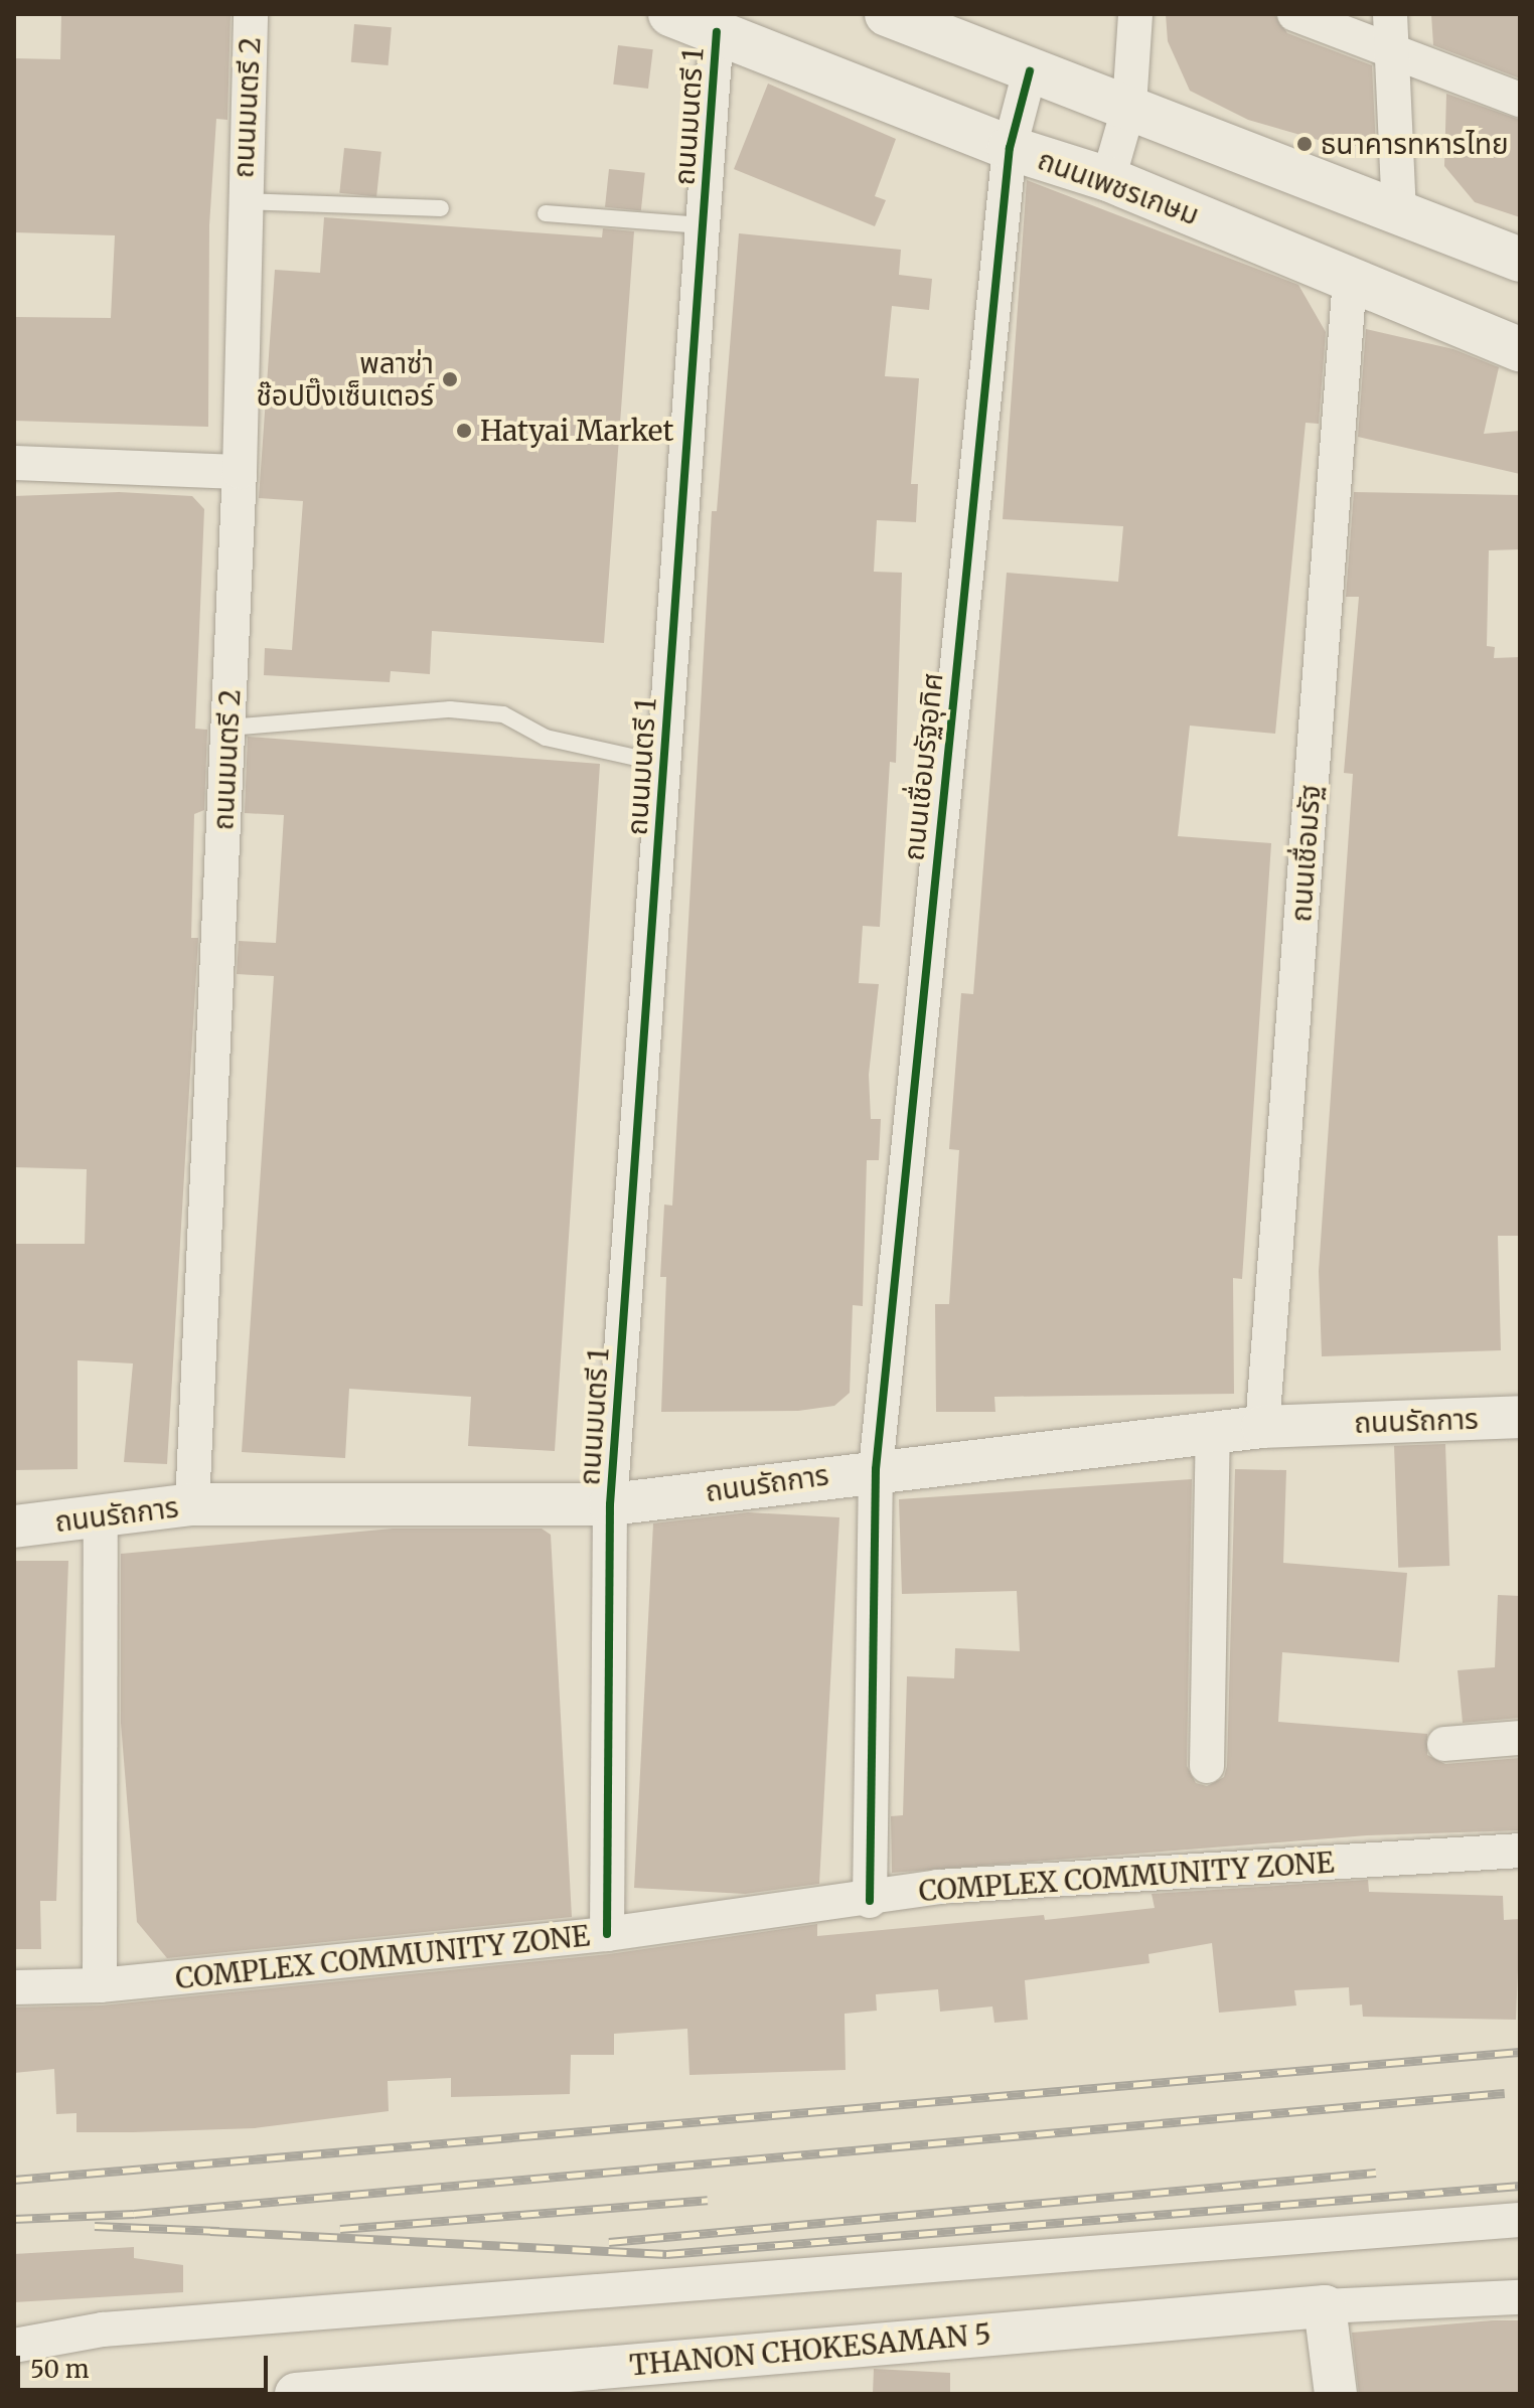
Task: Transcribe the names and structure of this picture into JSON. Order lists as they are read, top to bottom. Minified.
{"streets":{"main road":["ถนนเพชรเกษม"],"street":["ถนนมนตรี 2","ถนนมนตรี 1","ถนนเชื่อมรัฐอุทิศ","ถนนเชื่อมรัฐ","ถนนรัถการ","COMPLEX COMMUNITY ZONE","THANON CHOKESAMAN 5"]},"crossings":[["ถนนมนตรี 2","ถนนรัถการ"],["ถนนมนตรี 1","ถนนเพชรเกษม"],["ถนนมนตรี 1","ถนนรัถการ"],["ถนนมนตรี 1","COMPLEX COMMUNITY ZONE"],["ถนนเพชรเกษม","ถนนเชื่อมรัฐอุทิศ"],["ถนนเพชรเกษม","ถนนเชื่อมรัฐ"],["ถนนเชื่อมรัฐอุทิศ","ถนนรัถการ"],["ถนนเชื่อมรัฐอุทิศ","COMPLEX COMMUNITY ZONE"],["ถนนเชื่อมรัฐ","ถนนรัถการ"]],"places":["ธนาคารทหารไทย","พลาซ่า ช๊อปปิ๊งเซ็นเตอร์","Hatyai Market"],"scale_bar":"50 m"}
